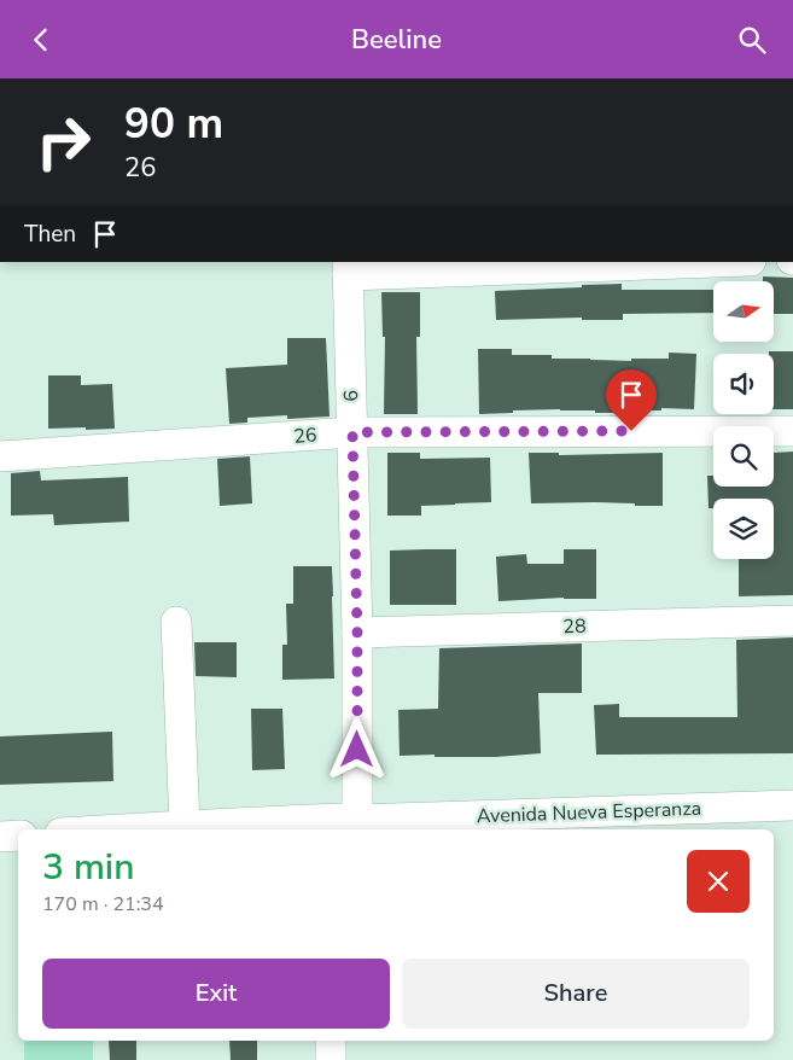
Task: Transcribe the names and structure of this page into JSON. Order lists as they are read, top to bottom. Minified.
{"streets":{"street":["6","26","28","Avenida Nueva Esperanza"]},"crossings":[["6","26"],["6","28"],["6","Avenida Nueva Esperanza"]],"north":"right","page":{"header":"Beeline","turn":["90 m","26"],"then":"Then","heading":["3 min","170 m · 21:34"],"buttons":["Exit","Share"]}}
